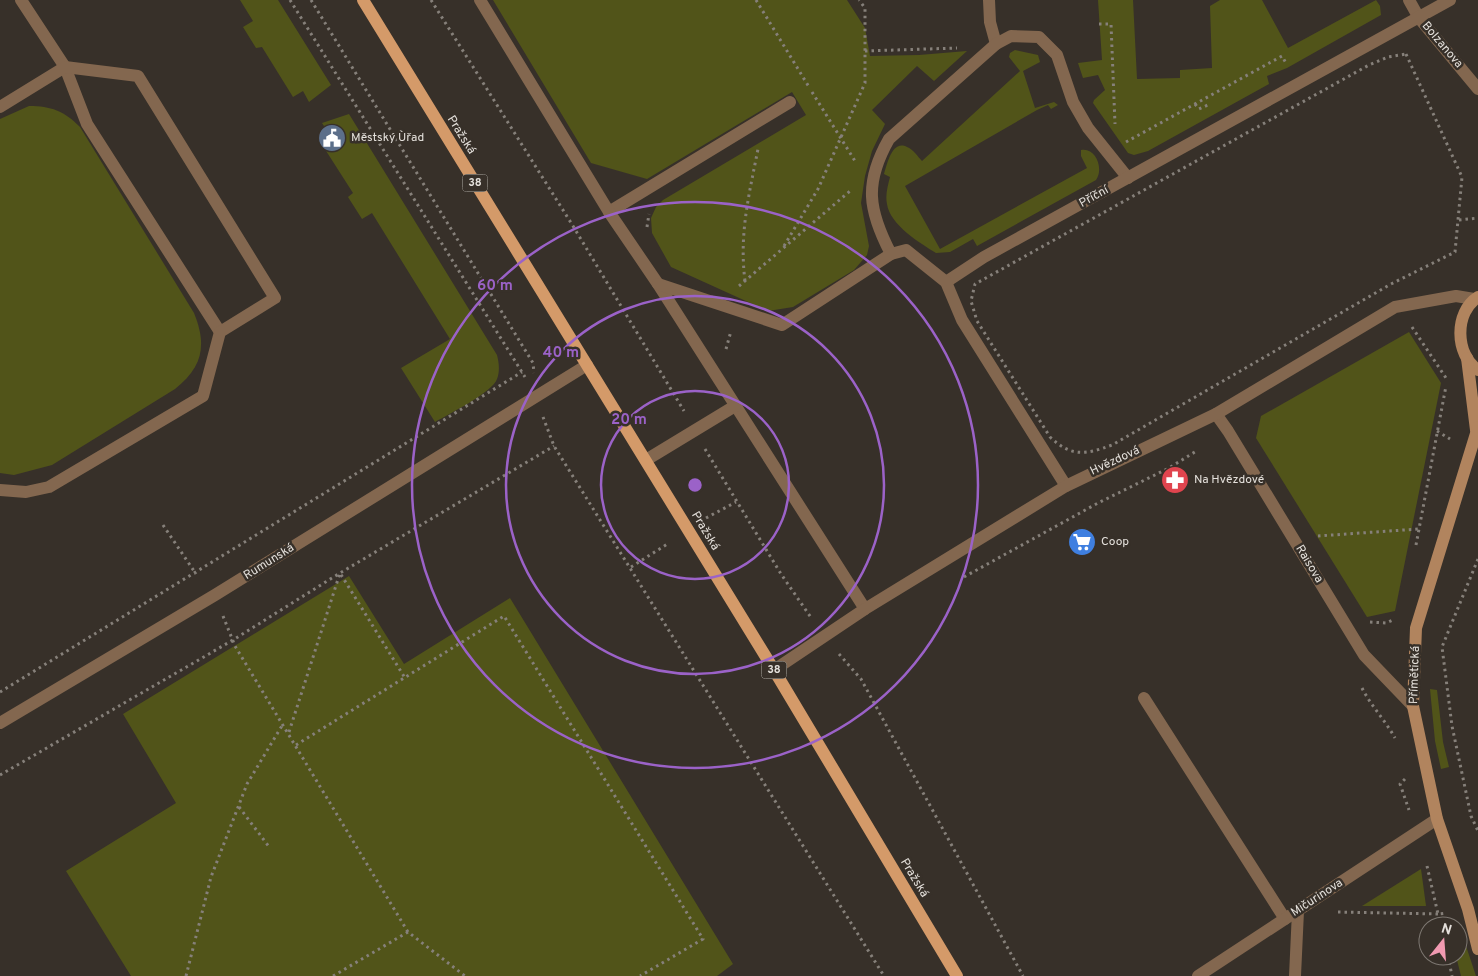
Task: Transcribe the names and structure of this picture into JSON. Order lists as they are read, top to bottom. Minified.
{"streets":{"main road":["Pražská","38","Přímětická"],"street":["Bolzanova","Příční","Hvězdová","Rumunská","Raisova","Mičurinova"]},"crossings":[["Bolzanova","Příční"],["Pražská","Hvězdová"],["Pražská","Rumunská"],["Hvězdová","Raisova"],["Hvězdová","Přímětická"],["Raisova","Přímětická"],["Přímětická","Mičurinova"]],"places":{"public building":["Městský Ùřad"],"pharmacy":["Na Hvězdové"],"supermarket":["Coop"]},"north":"top","rings":["60 m","40 m","20 m"]}
